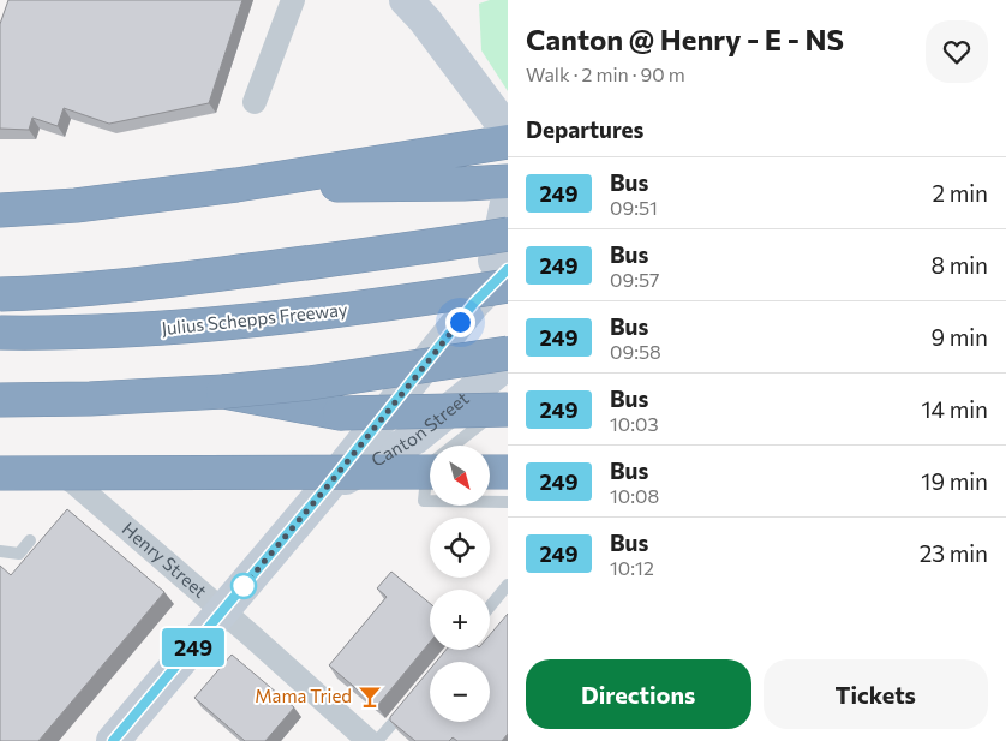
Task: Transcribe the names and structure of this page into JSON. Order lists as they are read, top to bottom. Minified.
{"streets":{"highway":["Julius Schepps Freeway"],"main road":["Canton Street"],"street":["Henry Street"]},"crossings":[["Julius Schepps Freeway","Canton Street"],["Canton Street","Henry Street"]],"places":{"bar":["Mama Tried"]},"lines":["bus line 249"],"north":"bottom right","page":{"on_map":"249","heading":[["Canton @ Henry - E - NS","Walk · 2 min · 90 m"],"Departures"],"list":[{"mark":"249","name":"Bus","note":"09:51","value":"2 min"},{"mark":"249","name":"Bus","note":"09:57","value":"8 min"},{"mark":"249","name":"Bus","note":"09:58","value":"9 min"},{"mark":"249","name":"Bus","note":"10:03","value":"14 min"},{"mark":"249","name":"Bus","note":"10:08","value":"19 min"},{"mark":"249","name":"Bus","note":"10:12","value":"23 min"}],"map_buttons":["+","−"],"buttons":["Directions","Tickets"]}}
